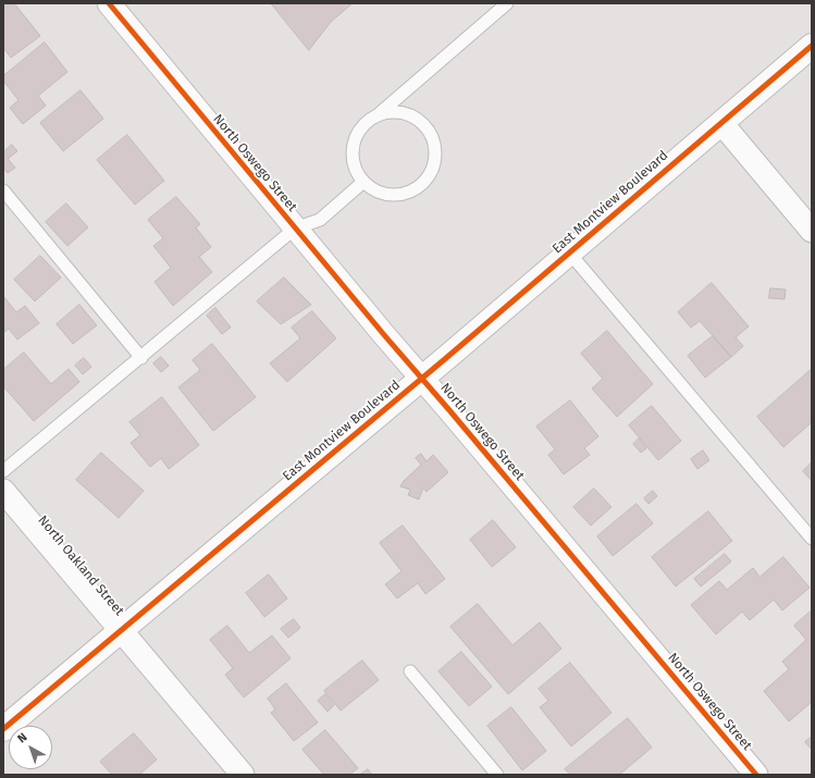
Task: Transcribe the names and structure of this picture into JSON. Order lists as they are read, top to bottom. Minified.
{"streets":{"main road":["East Montview Boulevard"],"street":["North Oswego Street","North Oakland Street"]},"crossings":[["North Oswego Street","East Montview Boulevard"],["East Montview Boulevard","North Oakland Street"]],"north":"top left"}
